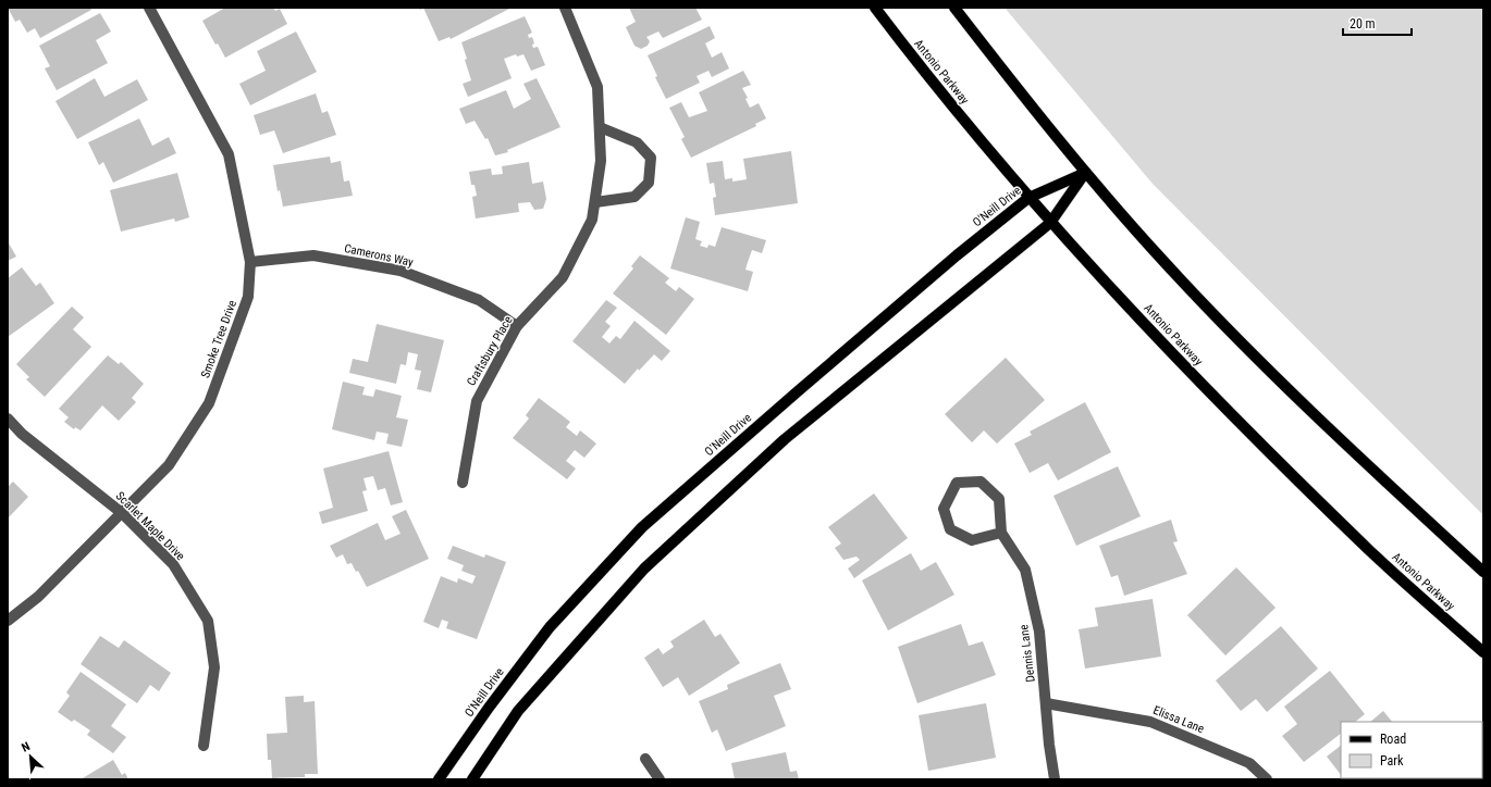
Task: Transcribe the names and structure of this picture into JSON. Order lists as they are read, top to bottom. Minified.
{"streets":{"main road":["Antonio Parkway","O'Neill Drive"],"street":["Camerons Way","Smoke Tree Drive","Craftsbury Place","Scarlet Maple Drive","Dennis Lane","Elissa Lane"]},"crossings":[["Antonio Parkway","O'Neill Drive"],["Camerons Way","Smoke Tree Drive"],["Camerons Way","Craftsbury Place"],["Smoke Tree Drive","Scarlet Maple Drive"],["Dennis Lane","Elissa Lane"]],"legend":["Road","Park"],"scale_bar":"20 m","north":"top left"}
